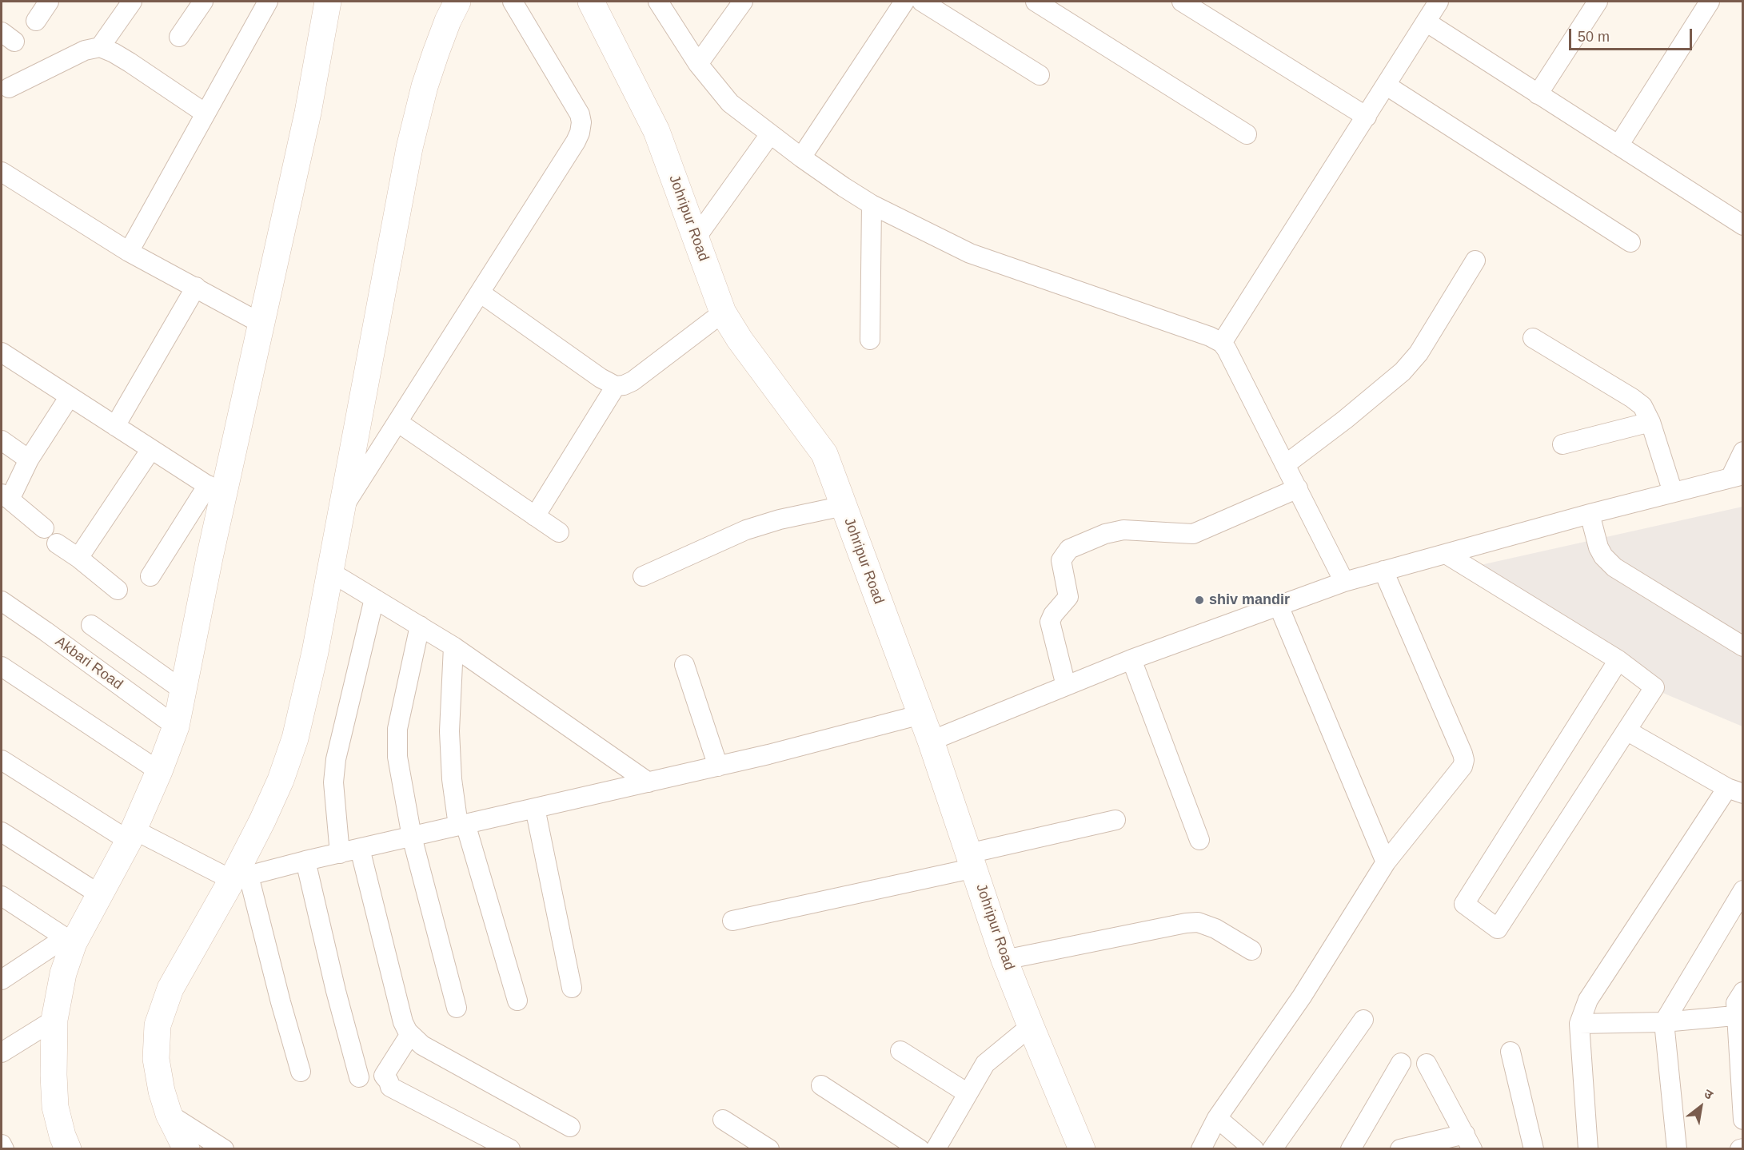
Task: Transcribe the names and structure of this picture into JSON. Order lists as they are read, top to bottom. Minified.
{"streets":{"street":["Johripur Road","Akbari Road"]},"places":["shiv mandir"],"scale_bar":"50 m","north":"top right"}
